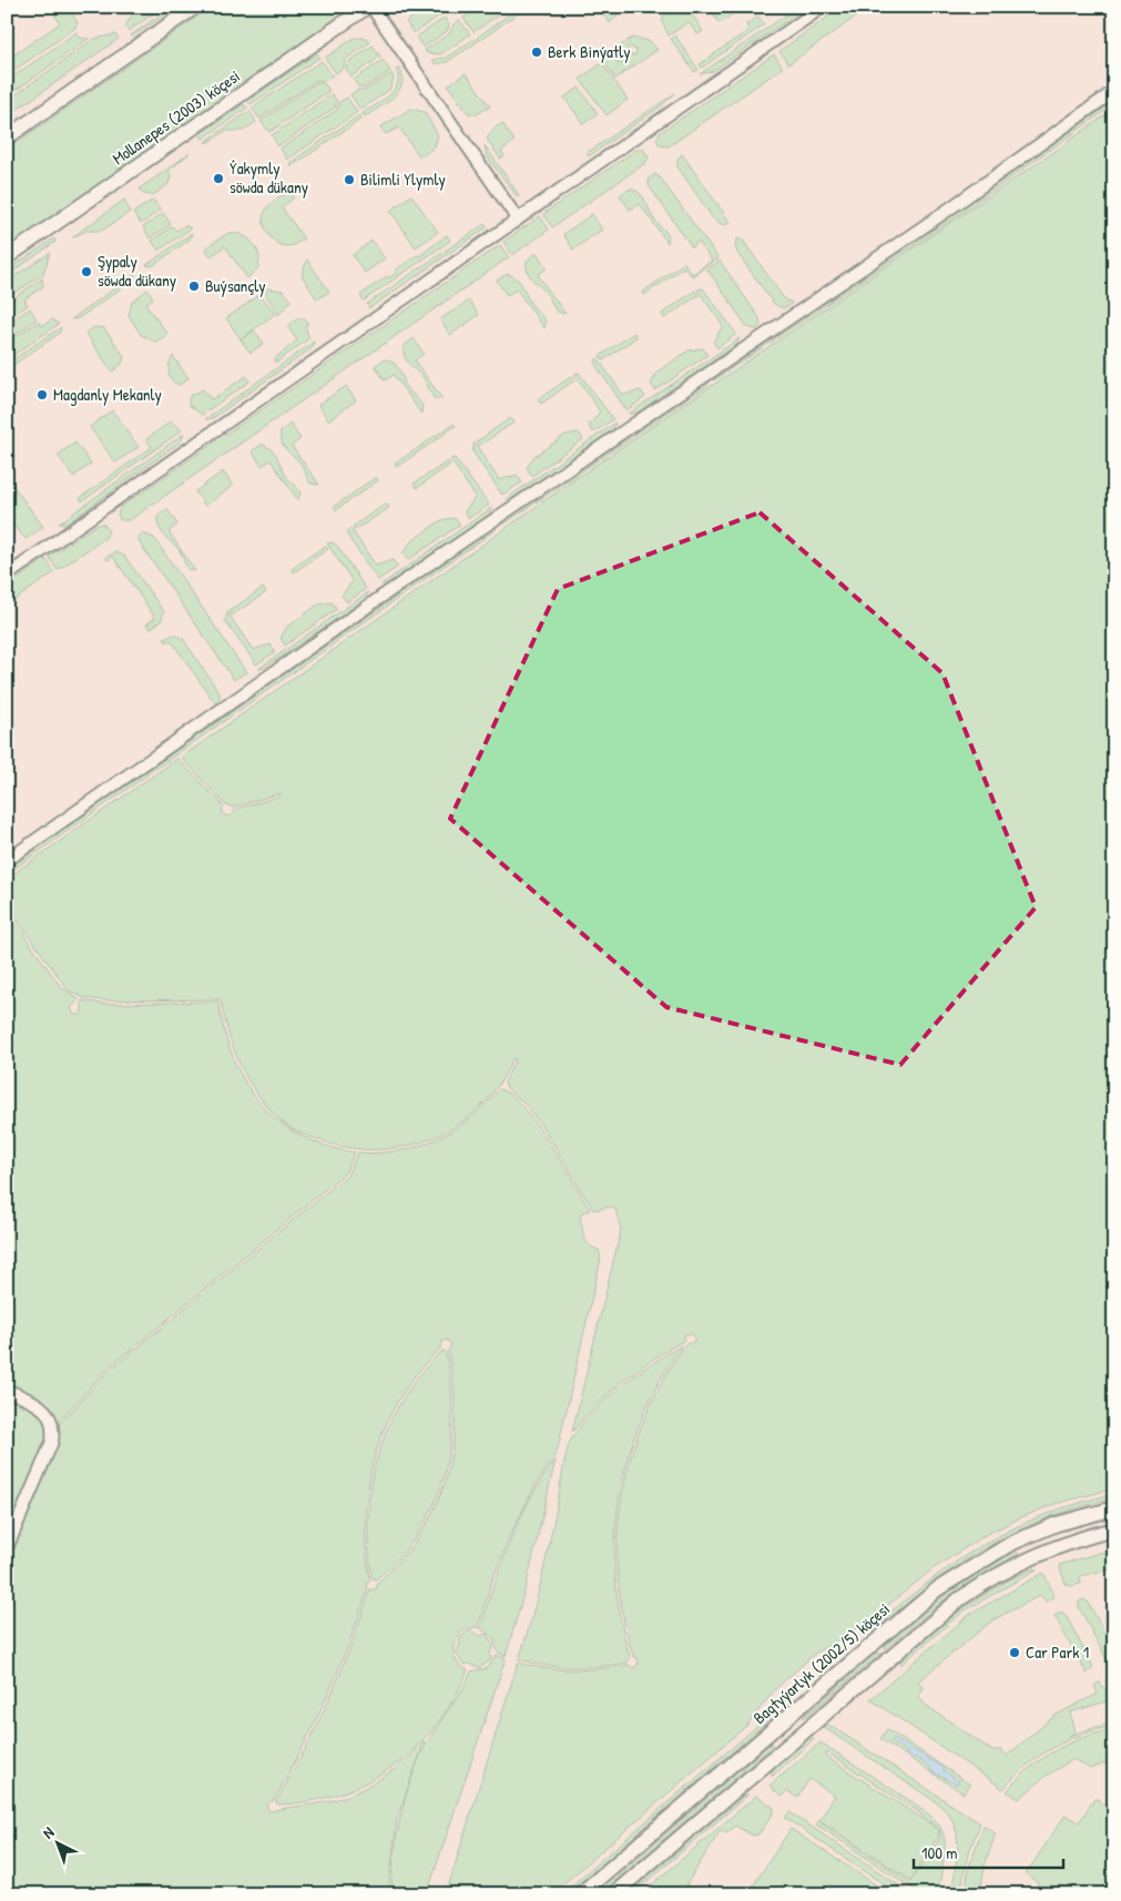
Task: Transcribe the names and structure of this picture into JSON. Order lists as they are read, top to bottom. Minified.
{"streets":{"street":["Mollanepes (2003) köçesi","Bagtyýarlyk (2002/5) köçesi"]},"places":["Berk Binýatly","Ýakymly söwda dükany","Bilimli Ylymly","Şypaly söwda dükany","Buýsançly","Magdanly Mekanly","Car Park 1"],"scale_bar":"100 m","north":"top left"}
